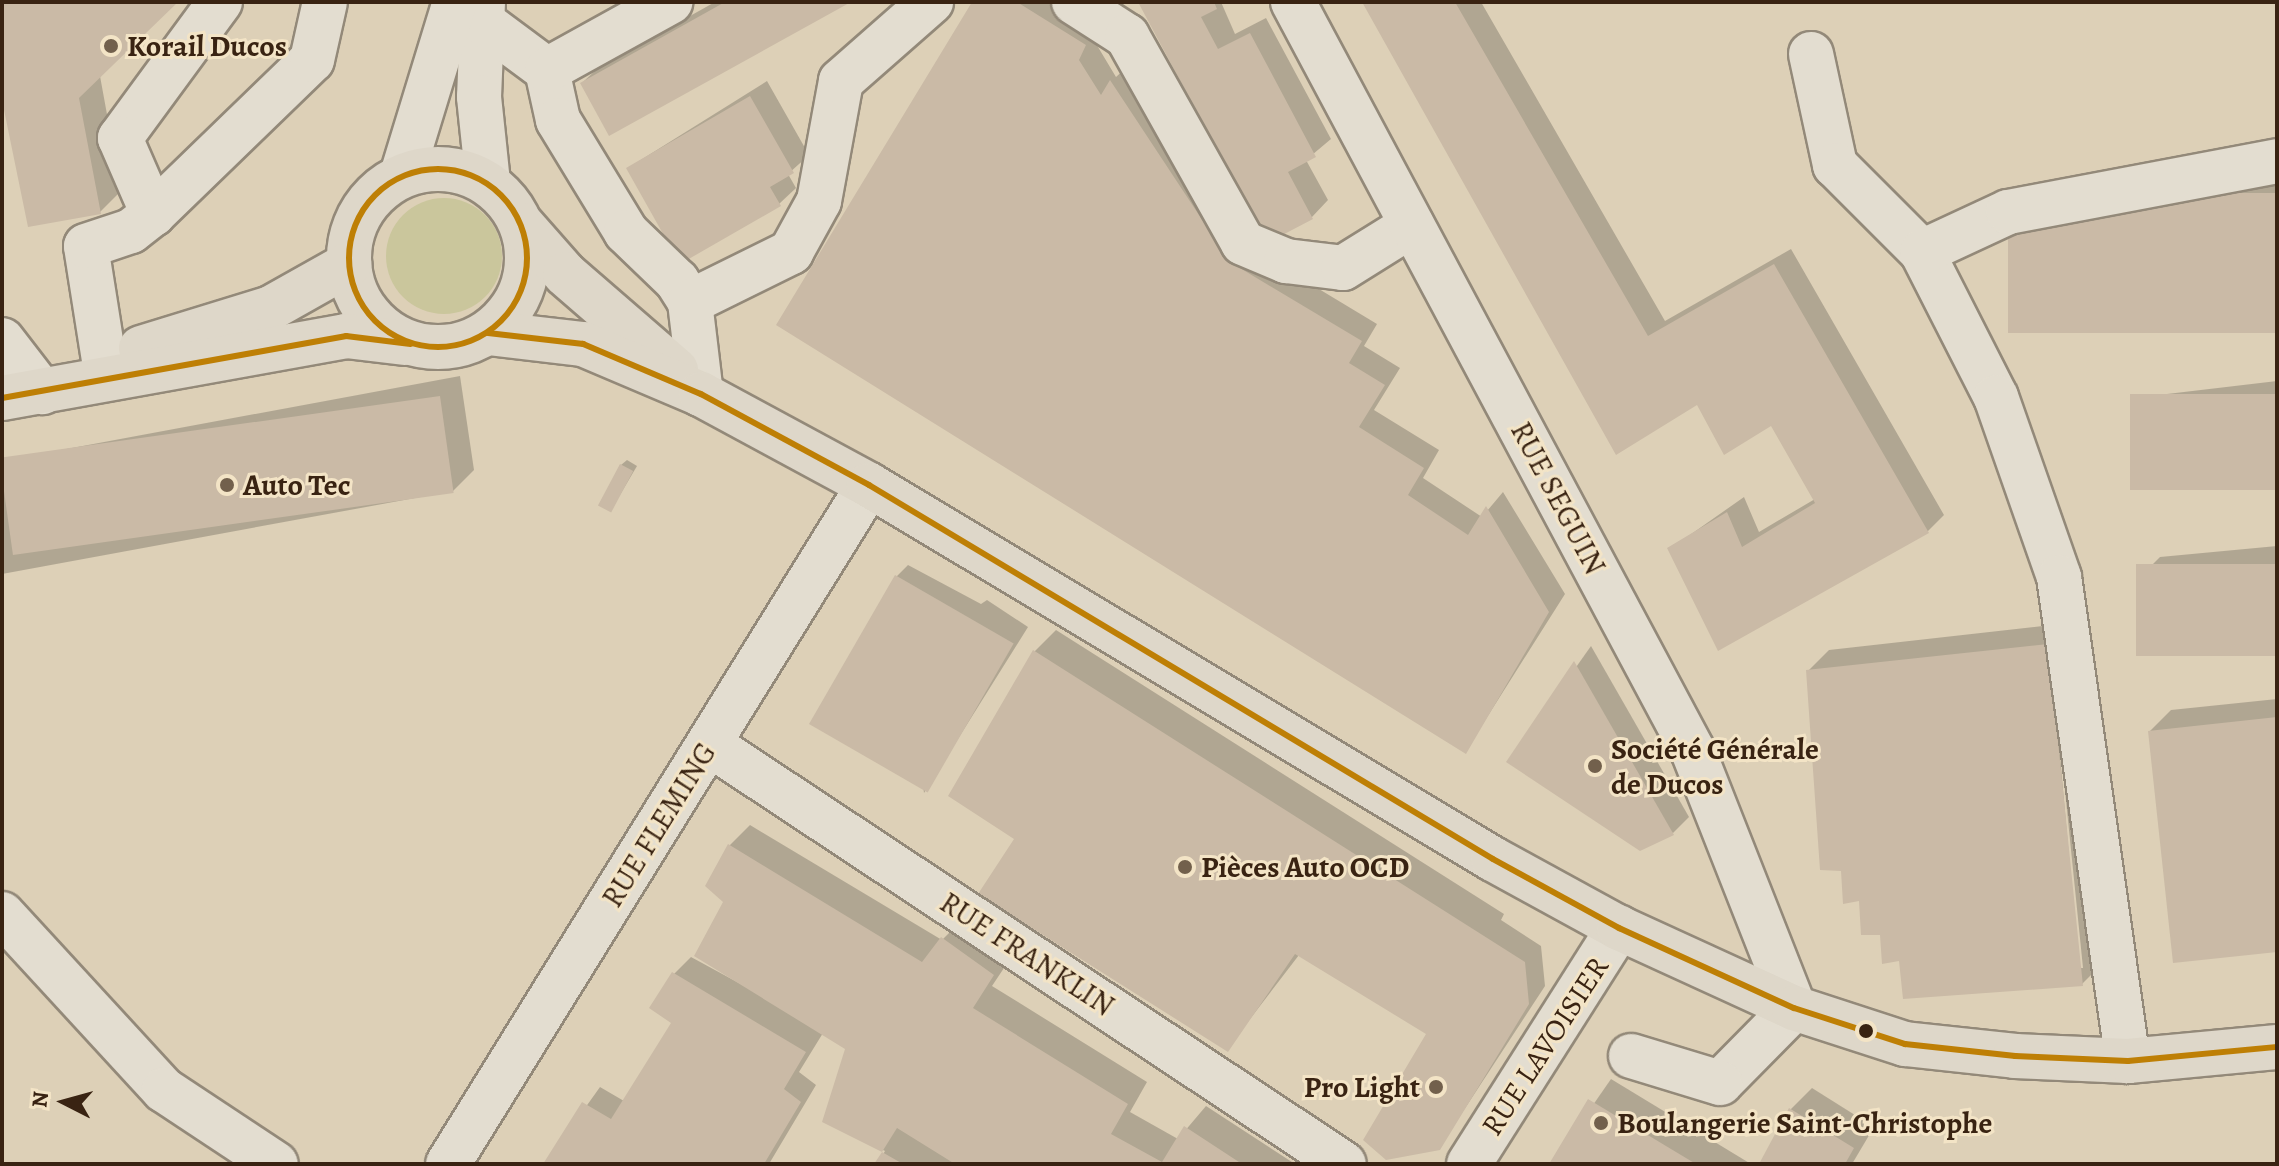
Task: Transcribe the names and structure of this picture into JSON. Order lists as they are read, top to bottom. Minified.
{"streets":{"street":["RUE SEGUIN","RUE FLEMING","RUE FRANKLIN","RUE LAVOISIER"]},"crossings":[["RUE FLEMING","RUE FRANKLIN"]],"places":["Korail Ducos","Auto Tec","Société Générale de Ducos","Pièces Auto OCD","Pro Light","Boulangerie Saint-Christophe"],"north":"left"}
